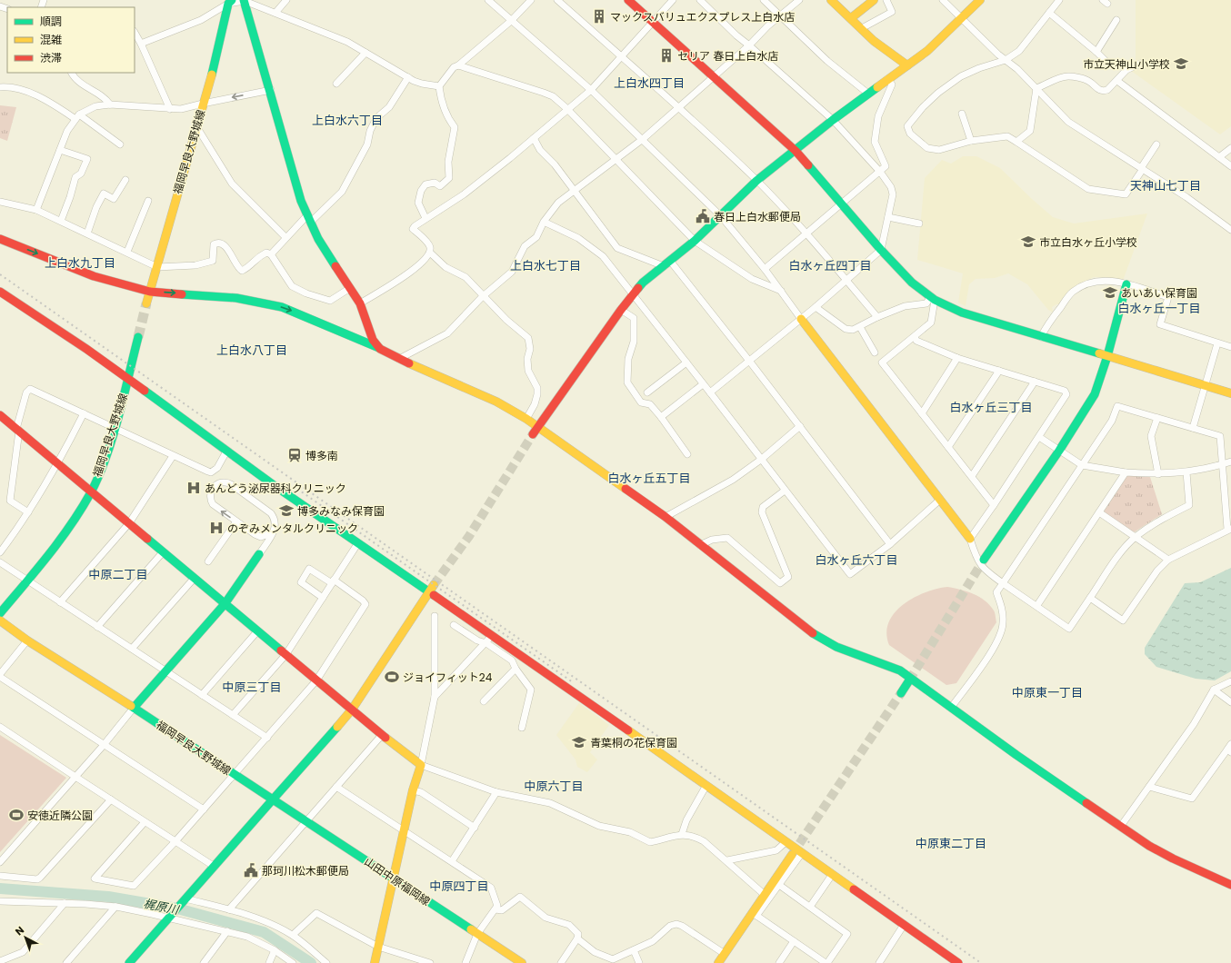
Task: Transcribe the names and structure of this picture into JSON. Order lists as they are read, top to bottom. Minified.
{"streets":{"street":["福岡早良大野城線","山田中原福岡線"]},"crossings":[["福岡早良大野城線","山田中原福岡線"]],"districts":["上白水四丁目","上白水六丁目","天神山七丁目","上白水九丁目","上白水七丁目","白水ヶ丘四丁目","白水ヶ丘一丁目","上白水八丁目","白水ヶ丘三丁目","白水ヶ丘五丁目","白水ヶ丘六丁目","中原二丁目","中原三丁目","中原東一丁目","中原六丁目","中原東二丁目","中原四丁目"],"water":["梶原川"],"places":{"building":["マックスバリュエクスプレス上白水店","セリア 春日上白水店"],"school or university":["市立天神山小学校","市立白水ヶ丘小学校","あいあい保育園","博多みなみ保育園","青葉桐の花保育園"],"public building":["春日上白水郵便局","那珂川松木郵便局"],"station":["博多南"],"hospital":["あんどう泌尿器科クリニック","のぞみメンタルクリニック"],"sports":["ジョイフィット24","安徳近隣公園"]},"legend":["順調","混雑","渋滞"],"north":"top left"}
